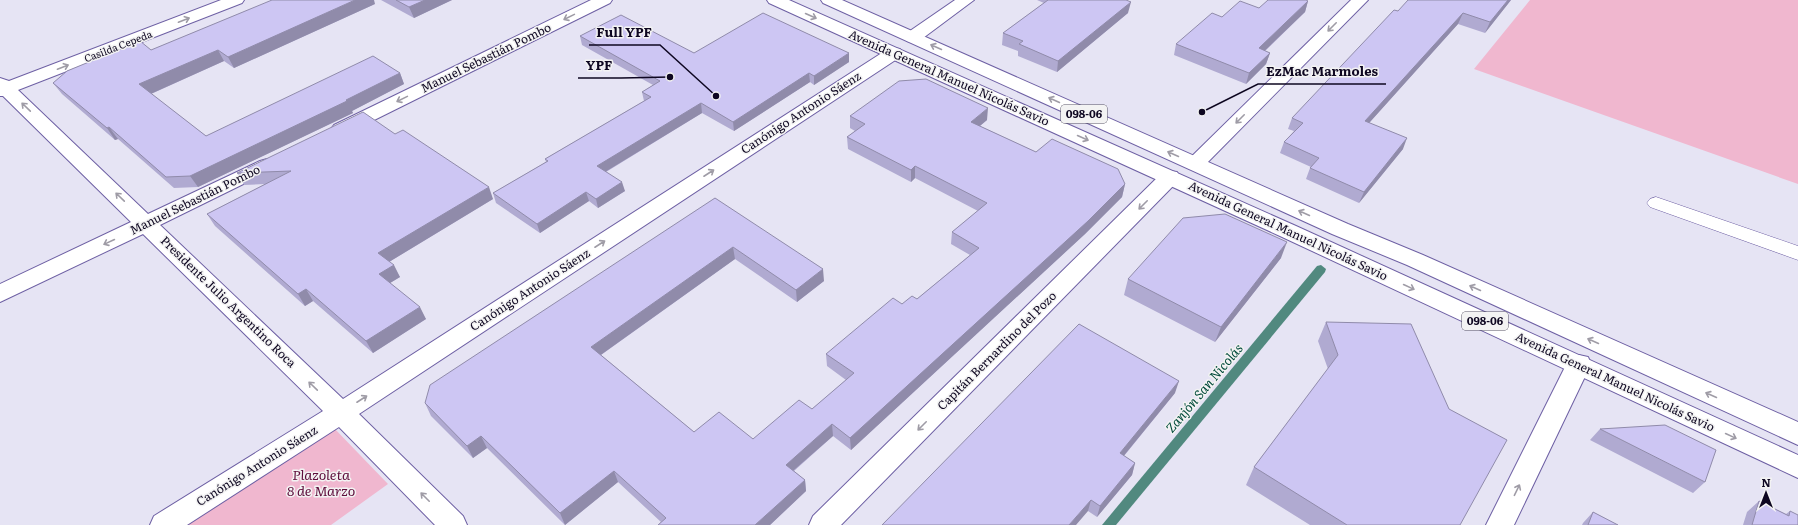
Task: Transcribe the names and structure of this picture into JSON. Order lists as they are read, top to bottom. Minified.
{"streets":{"street":["Casilda Cepeda","Manuel Sebastián Pombo","Avenida General Manuel Nicolás Savio","Canónigo Antonio Sáenz","098-06","Presidente Julio Argentino Roca","Capitán Bernardino del Pozo"]},"crossings":[["Casilda Cepeda","Presidente Julio Argentino Roca"],["Manuel Sebastián Pombo","Presidente Julio Argentino Roca"],["Avenida General Manuel Nicolás Savio","Canónigo Antonio Sáenz"],["Avenida General Manuel Nicolás Savio","Capitán Bernardino del Pozo"],["Canónigo Antonio Sáenz","Presidente Julio Argentino Roca"]],"one_way":["Casilda Cepeda","Manuel Sebastián Pombo","Canónigo Antonio Sáenz","Presidente Julio Argentino Roca","Capitán Bernardino del Pozo"],"water":["Zanjón San Nicolás"],"parks":["Plazoleta 8 de Marzo"],"places":["YPF","Full YPF","EzMac Marmoles"],"north":"top"}
